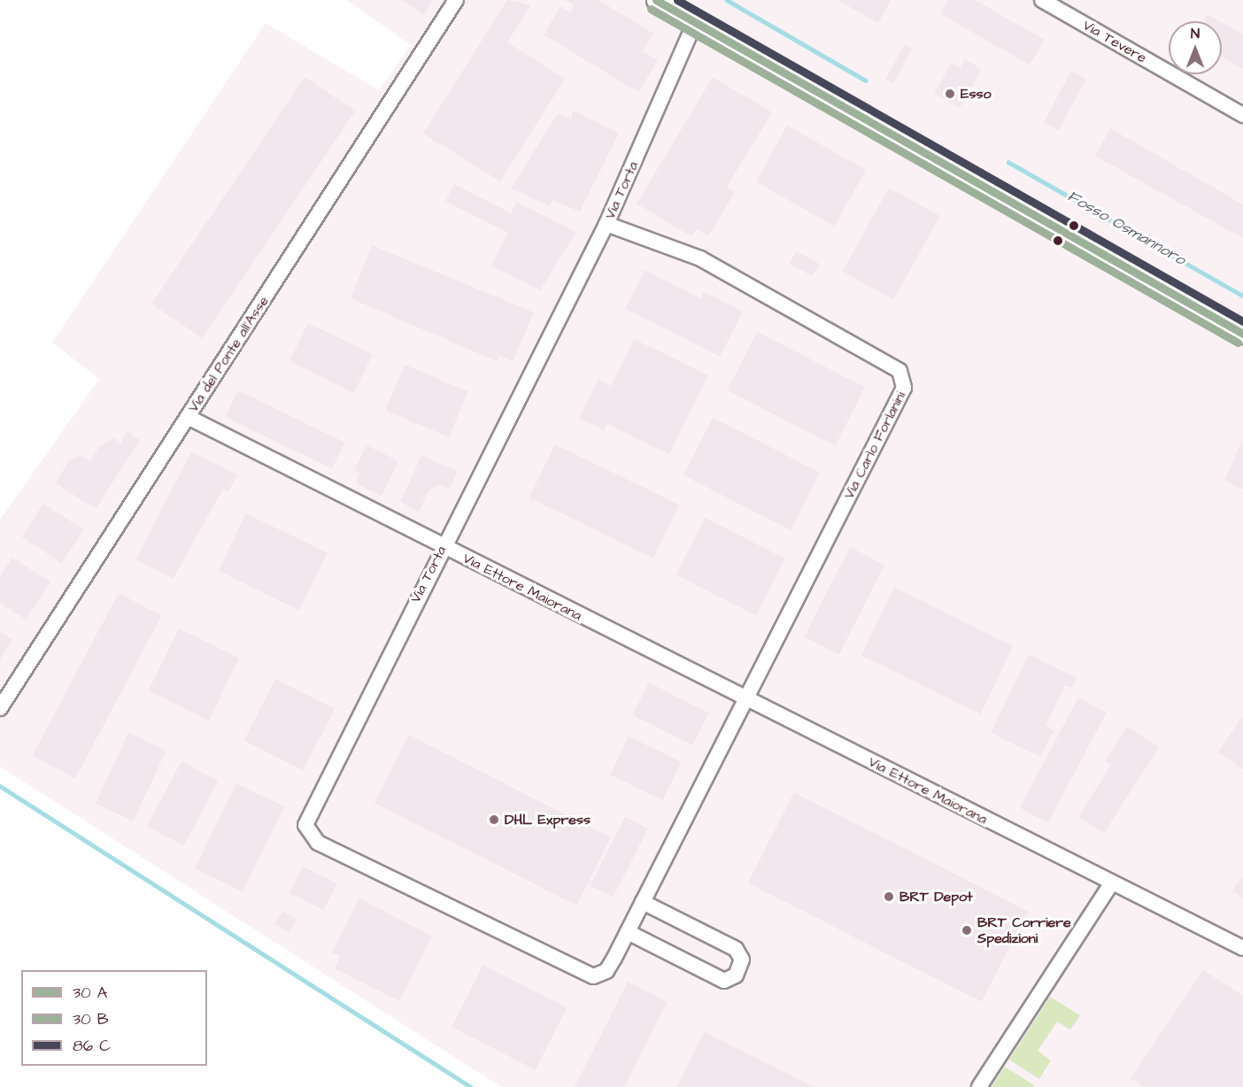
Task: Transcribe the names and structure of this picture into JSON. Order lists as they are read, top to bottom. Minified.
{"streets":{"street":["Via Tevere","Via Torta","Via del Ponte all'Asse","Via Carlo Forlanini","Via Ettore Maiorana"]},"crossings":[["Via Torta","Via Carlo Forlanini"],["Via Torta","Via Ettore Maiorana"],["Via del Ponte all'Asse","Via Ettore Maiorana"],["Via Carlo Forlanini","Via Ettore Maiorana"]],"water":["Fosso Osmannoro"],"places":["Esso","DHL Express","BRT Depot","BRT Corriere Spedizioni"],"legend":["30 A","30 B","86 C"],"north":"top"}
